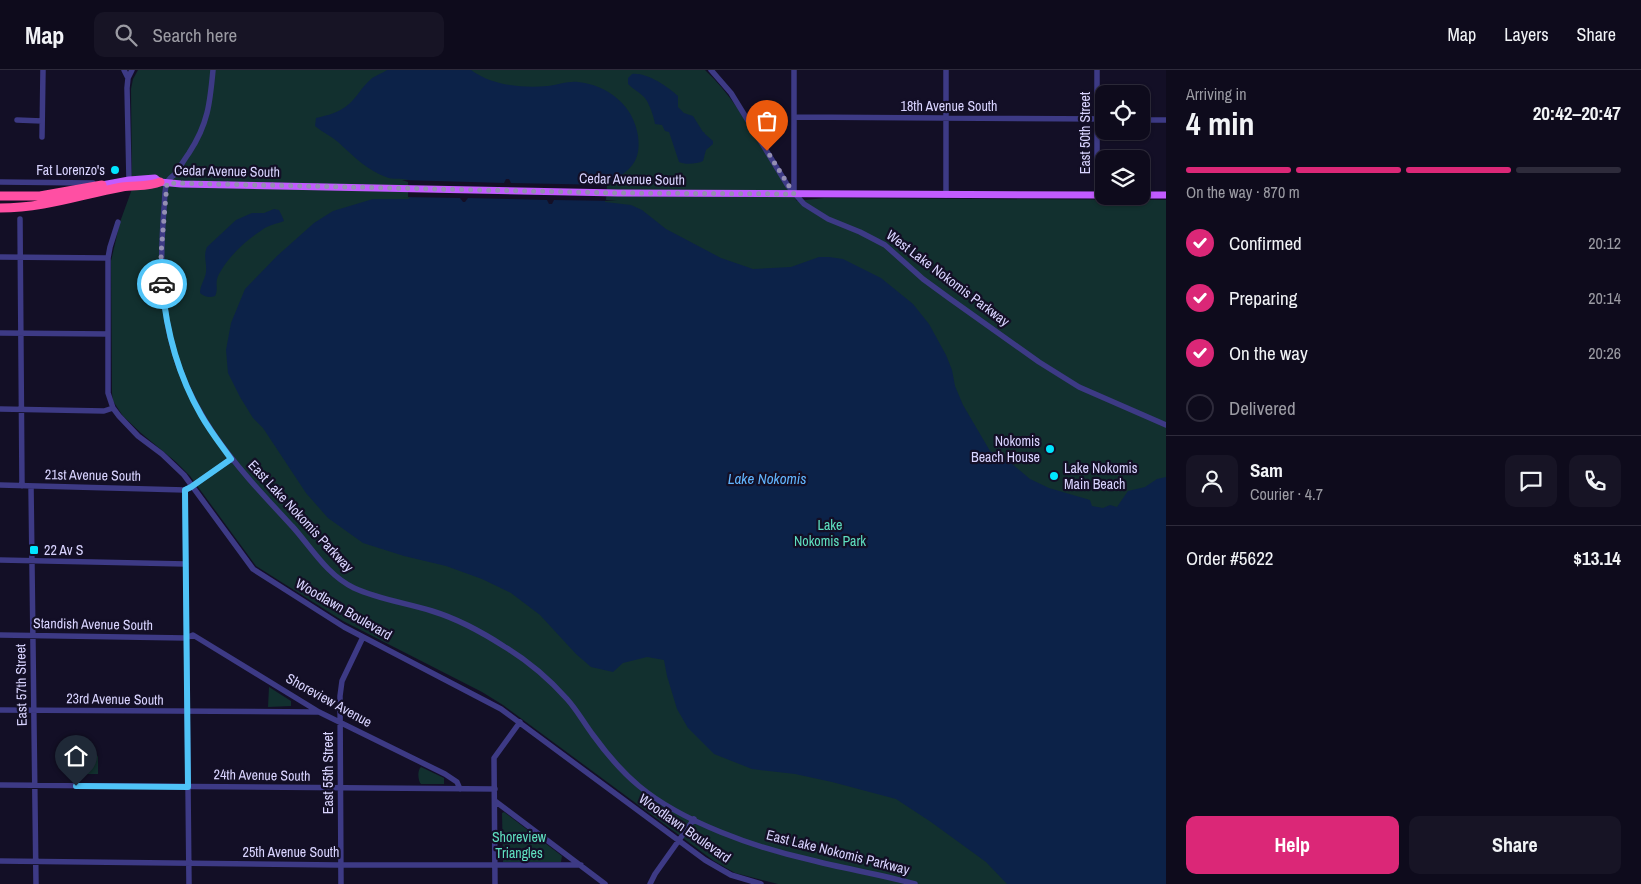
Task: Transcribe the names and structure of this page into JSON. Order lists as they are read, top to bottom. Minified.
{"streets":{"highway":["Cedar Avenue South"],"street":["18th Avenue South","East 50th Street","West Lake Nokomis Parkway","21st Avenue South","East Lake Nokomis Parkway","Woodlawn Boulevard","Standish Avenue South","East 57th Street","23rd Avenue South","Shoreview Avenue","East 55th Street","24th Avenue South","25th Avenue South"]},"crossings":[["Cedar Avenue South","West Lake Nokomis Parkway"],["Cedar Avenue South","East Lake Nokomis Parkway"],["21st Avenue South","Woodlawn Boulevard"],["21st Avenue South","East 57th Street"],["Woodlawn Boulevard","East 55th Street"],["Standish Avenue South","East 57th Street"],["Standish Avenue South","Shoreview Avenue"],["East 57th Street","23rd Avenue South"],["East 57th Street","24th Avenue South"],["East 57th Street","25th Avenue South"],["23rd Avenue South","Shoreview Avenue"],["Shoreview Avenue","East 55th Street"],["Shoreview Avenue","24th Avenue South"],["East 55th Street","24th Avenue South"],["East 55th Street","25th Avenue South"]],"water":["Lake Nokomis"],"parks":["Lake Nokomis Park","Shoreview Triangles"],"places":{"other":["Fat Lorenzo's","Nokomis Beach House","Lake Nokomis Main Beach"],"transit":["22 Av S"]},"page":{"header":"Map","search":"Search here","nav":["Map","Layers","Share"],"heading":["4 min","Arriving in","20:42–20:47"],"panel":["Sam","Courier · 4.7","Order #5622","$13.14"],"bar":"On the way · 870 m","list":[["Confirmed","20:12"],["Preparing","20:14"],["On the way","20:26"],"Delivered"],"buttons":["Help","Share"]}}
